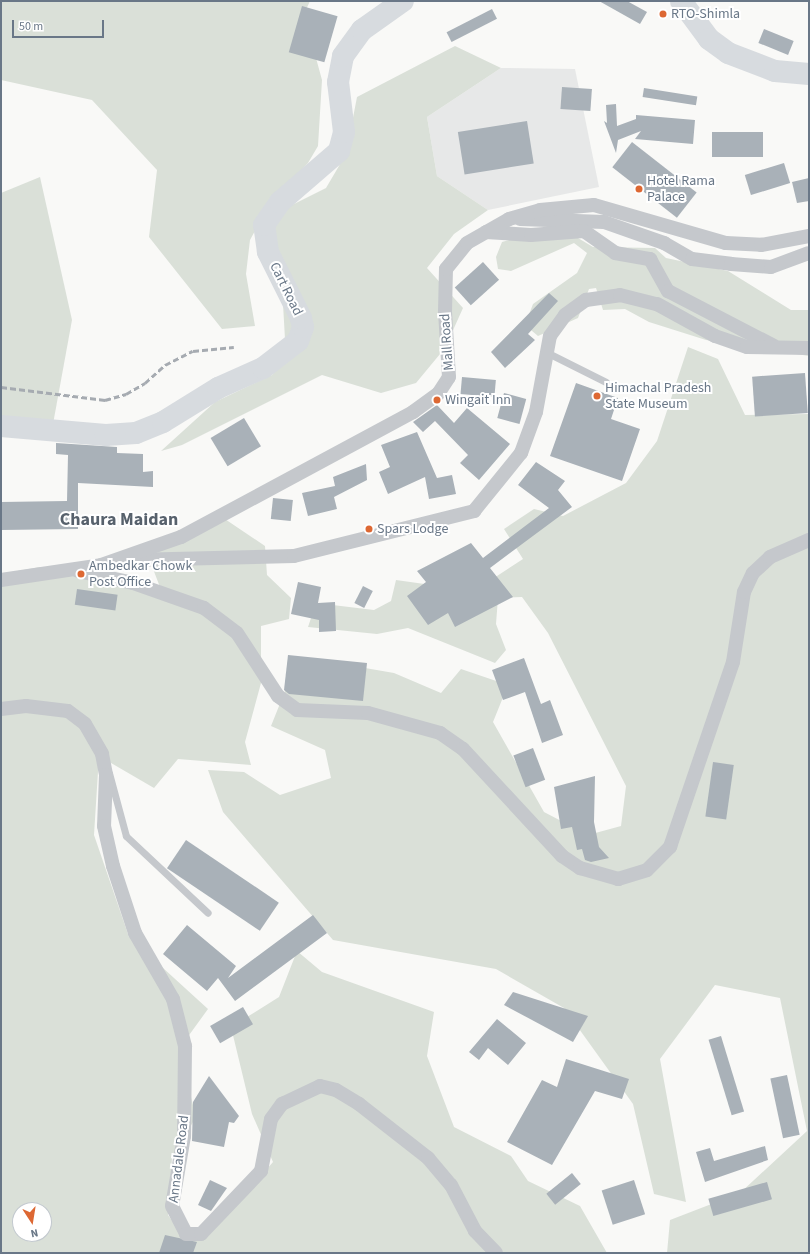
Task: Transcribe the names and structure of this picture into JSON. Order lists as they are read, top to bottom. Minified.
{"streets":{"main road":["Cart Road"],"street":["Mall Road","Annadale Road"]},"districts":["Chaura Maidan"],"places":["RTO-Shimla","Hotel Rama Palace","Himachal Pradesh State Museum","Wingait Inn","Spars Lodge","Ambedkar Chowk Post Office"],"scale_bar":"50 m","north":"bottom"}
